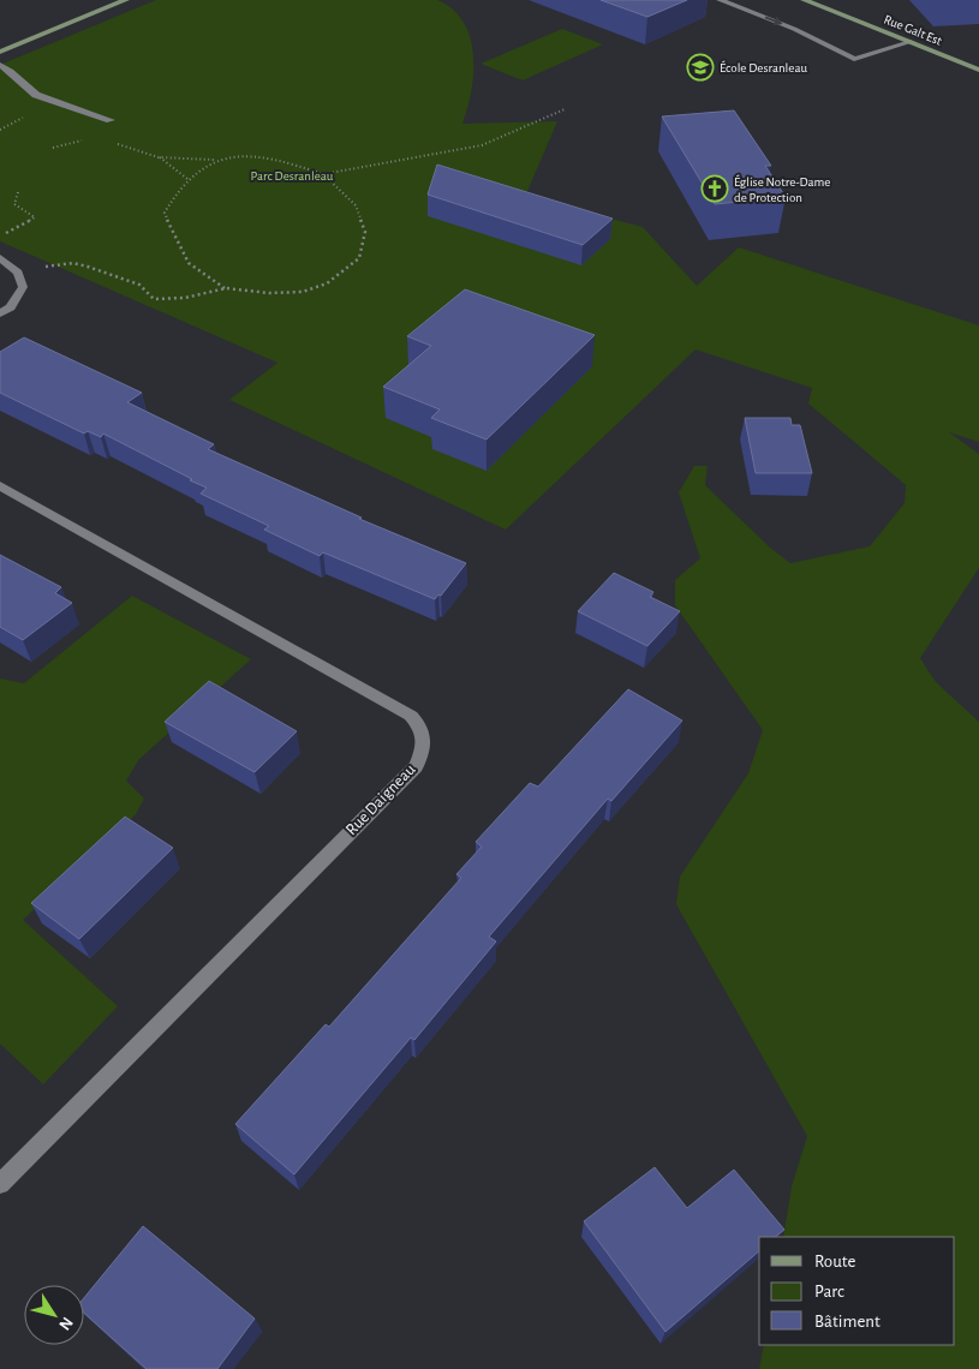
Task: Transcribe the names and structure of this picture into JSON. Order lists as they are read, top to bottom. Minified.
{"streets":{"street":["Rue Galt Est","Rue Daigneau"]},"parks":["Parc Desranleau"],"places":{"school or university":["École Desranleau"],"church":["Église Notre-Dame de Protection"]},"legend":["Route","Parc","Bâtiment"],"north":"bottom right"}
